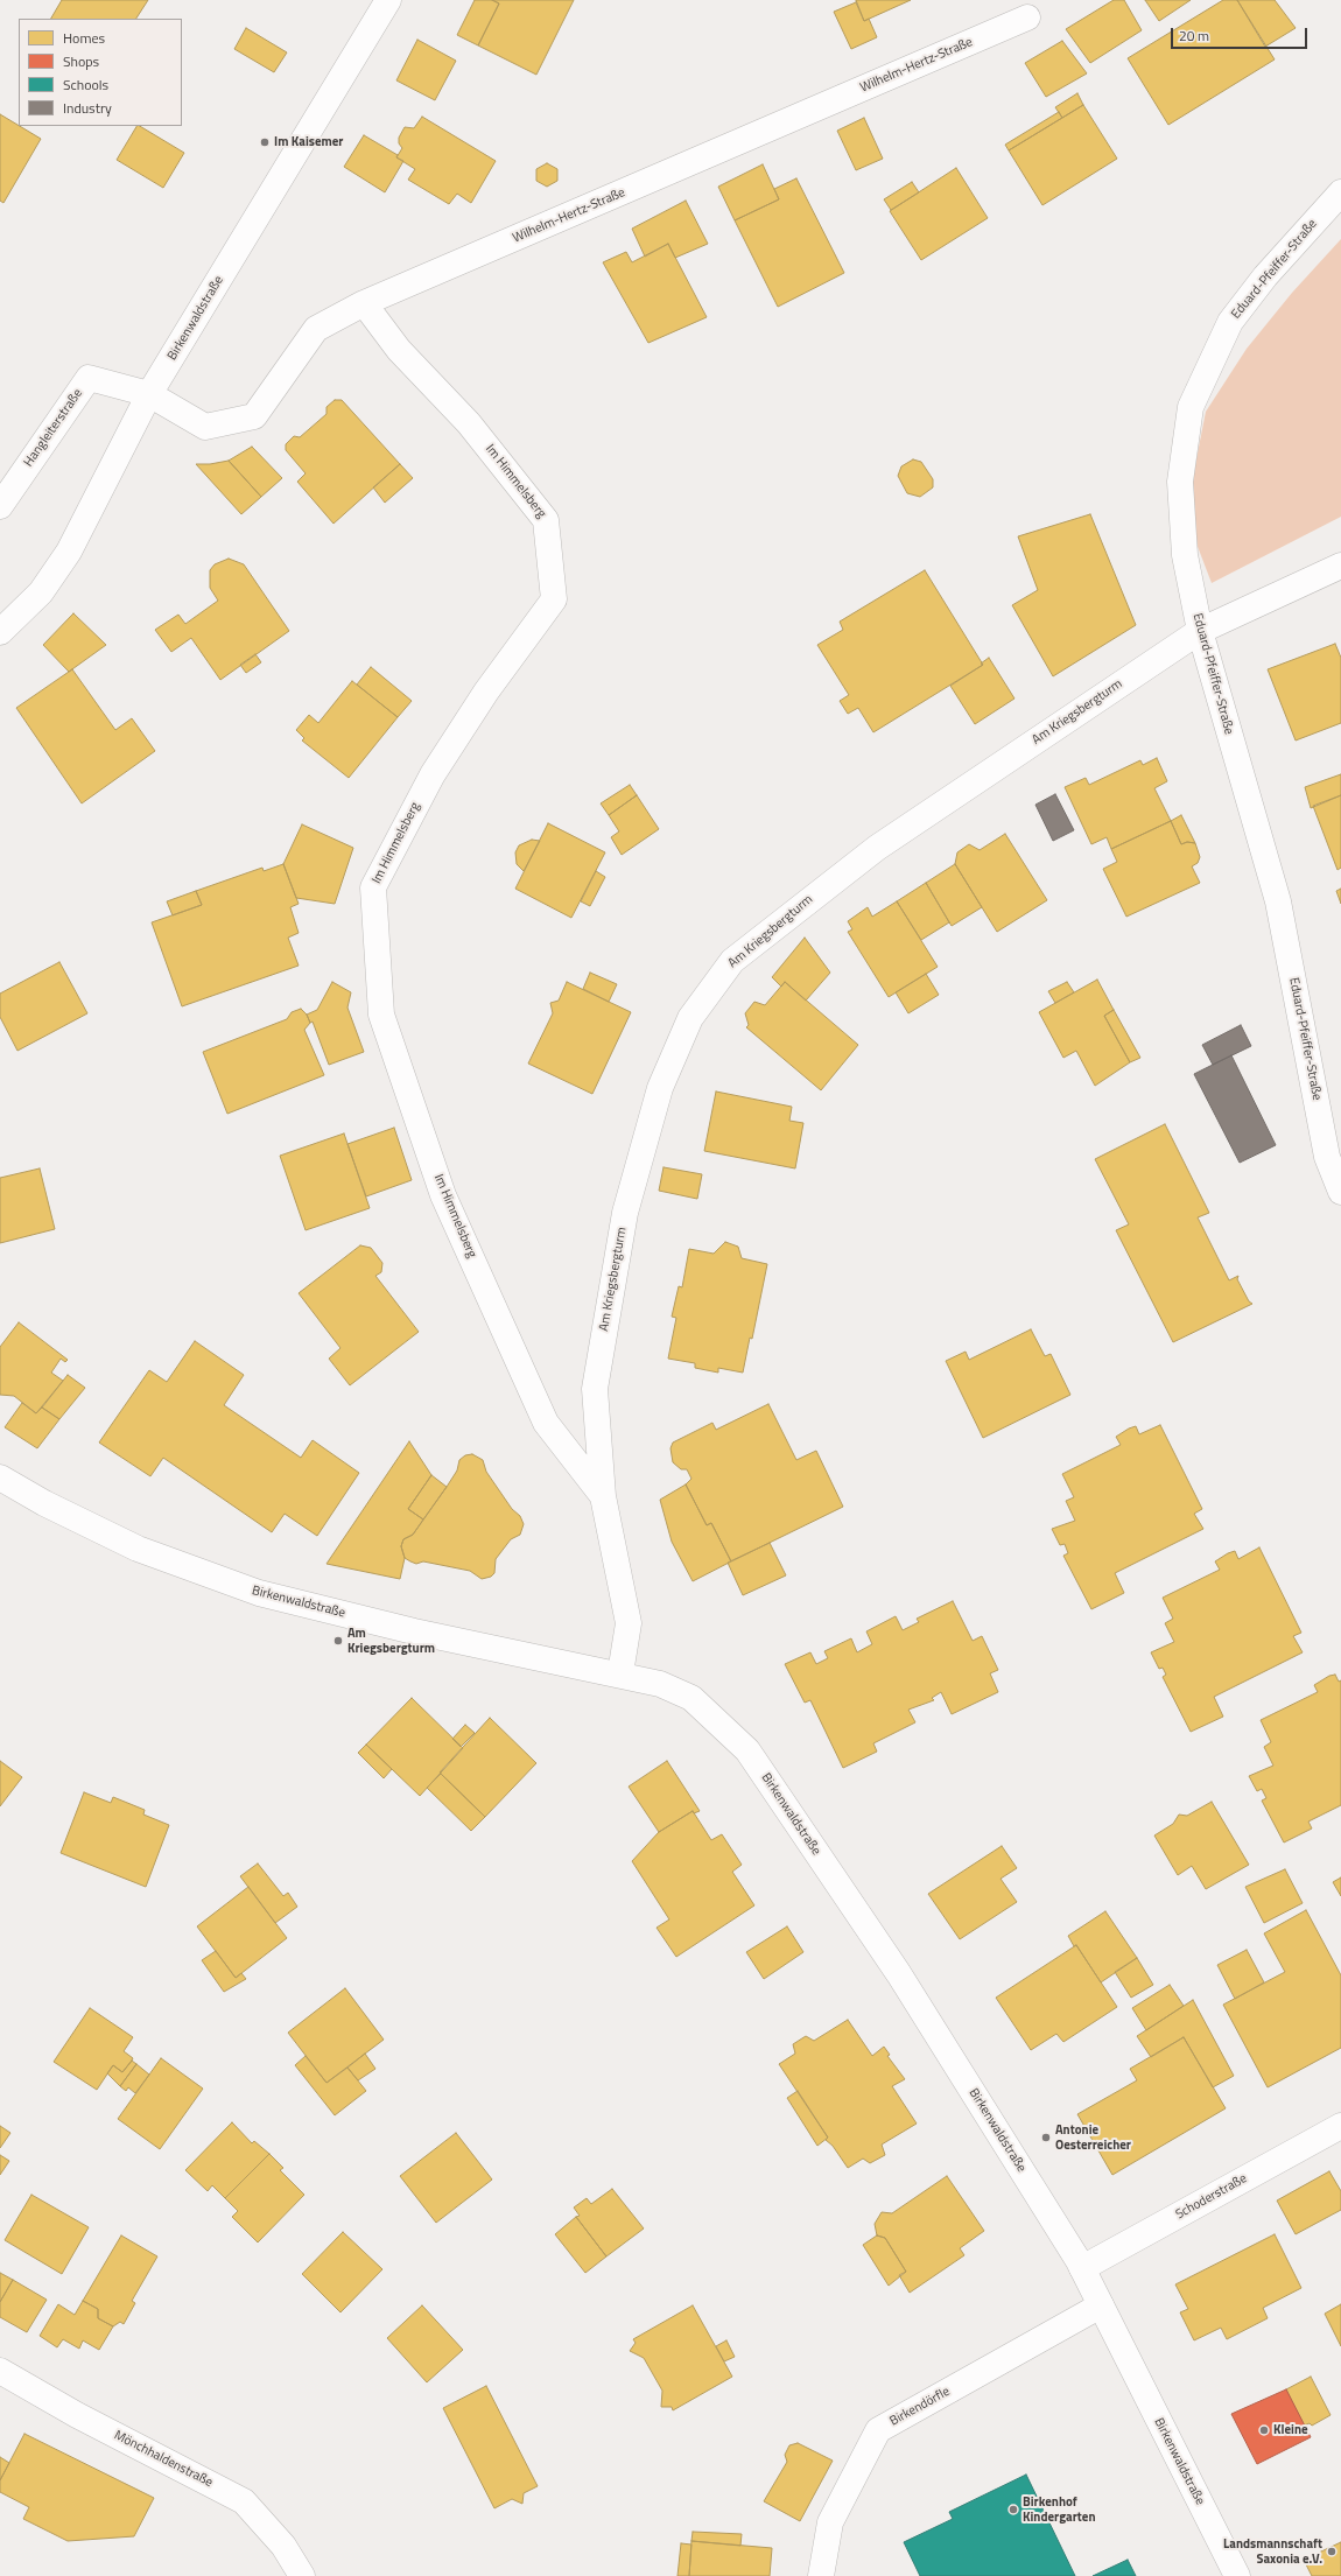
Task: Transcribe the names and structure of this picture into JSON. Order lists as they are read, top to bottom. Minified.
{"streets":{"street":["Wilhelm-Hertz-Straße","Eduard-Pfeiffer-Straße","Birkenwaldstraße","Hangleiterstraße","Im Himmelsberg","Am Kriegsbergturm","Schoderstraße","Birkendörfle","Mönchhaldenstraße"]},"crossings":[["Wilhelm-Hertz-Straße","Birkenwaldstraße"],["Wilhelm-Hertz-Straße","Hangleiterstraße"],["Wilhelm-Hertz-Straße","Im Himmelsberg"],["Eduard-Pfeiffer-Straße","Am Kriegsbergturm"],["Birkenwaldstraße","Hangleiterstraße"],["Birkenwaldstraße","Am Kriegsbergturm"],["Birkenwaldstraße","Schoderstraße"],["Birkenwaldstraße","Birkendörfle"],["Im Himmelsberg","Am Kriegsbergturm"]],"places":["Im Kaisemer","Am Kriegsbergturm","Antonie Oesterreicher","Kleine","Birkenhof Kindergarten","Landsmannschaft Saxonia e.V."],"legend":["Homes","Shops","Schools","Industry"],"scale_bar":"20 m"}
